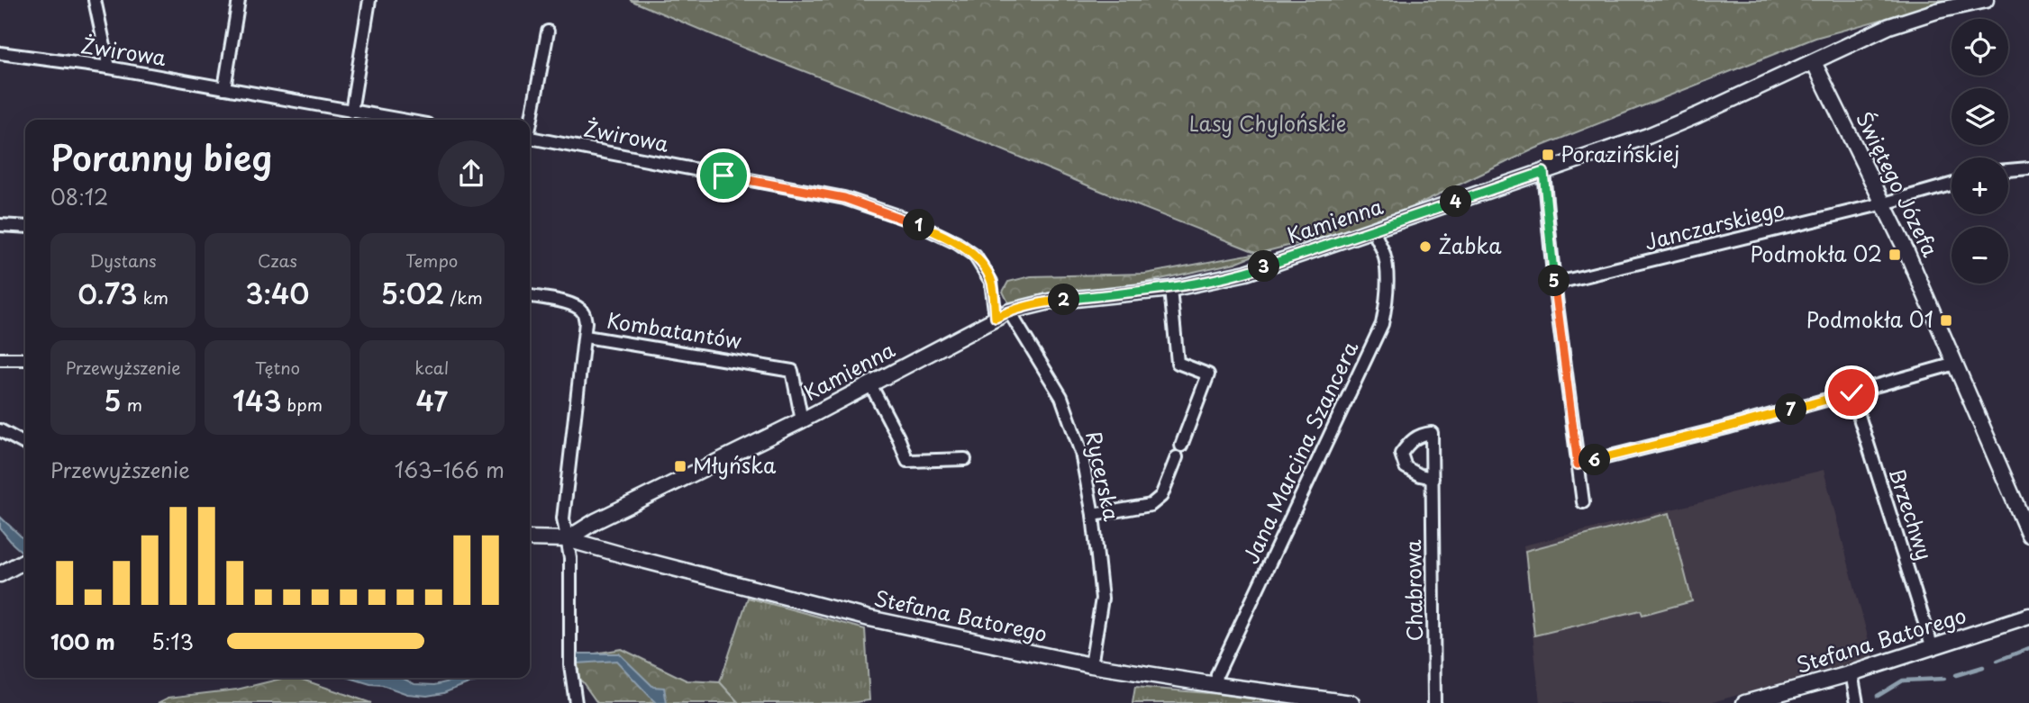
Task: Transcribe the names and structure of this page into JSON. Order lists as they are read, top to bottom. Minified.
{"streets":{"street":["Żwirowa","Świętego Józefa","Kamienna","Janczarskiego","Kombatantów","Jana Marcina Szancera","Rycerska","Brzechwy","Chabrowa","Stefana Batorego"]},"crossings":[["Żwirowa","Kamienna"],["Żwirowa","Rycerska"],["Świętego Józefa","Kamienna"],["Świętego Józefa","Janczarskiego"],["Kamienna","Kombatantów"],["Kamienna","Jana Marcina Szancera"],["Kamienna","Rycerska"],["Kamienna","Stefana Batorego"],["Jana Marcina Szancera","Stefana Batorego"],["Rycerska","Stefana Batorego"],["Brzechwy","Stefana Batorego"]],"parks":["Lasy Chylońskie"],"places":{"transit":["Porazińskiej","Podmokła 02","Podmokła 01","Młyńska"],"other":["Żabka"]},"page":{"map_buttons":["+","−"],"heading":["Poranny bieg","08:12"],"pins":["4","1","3","5","2","7","6"],"stats":[["Dystans","0.73 km"],["Czas","3:40"],["Tempo","5:02 /km"],["Przewyższenie","5 m"],["Tętno","143 bpm"],["kcal","47"]],"chart":["Przewyższenie","163–166 m"],"list":[{"name":"100 m","note":"5:13"}]}}
